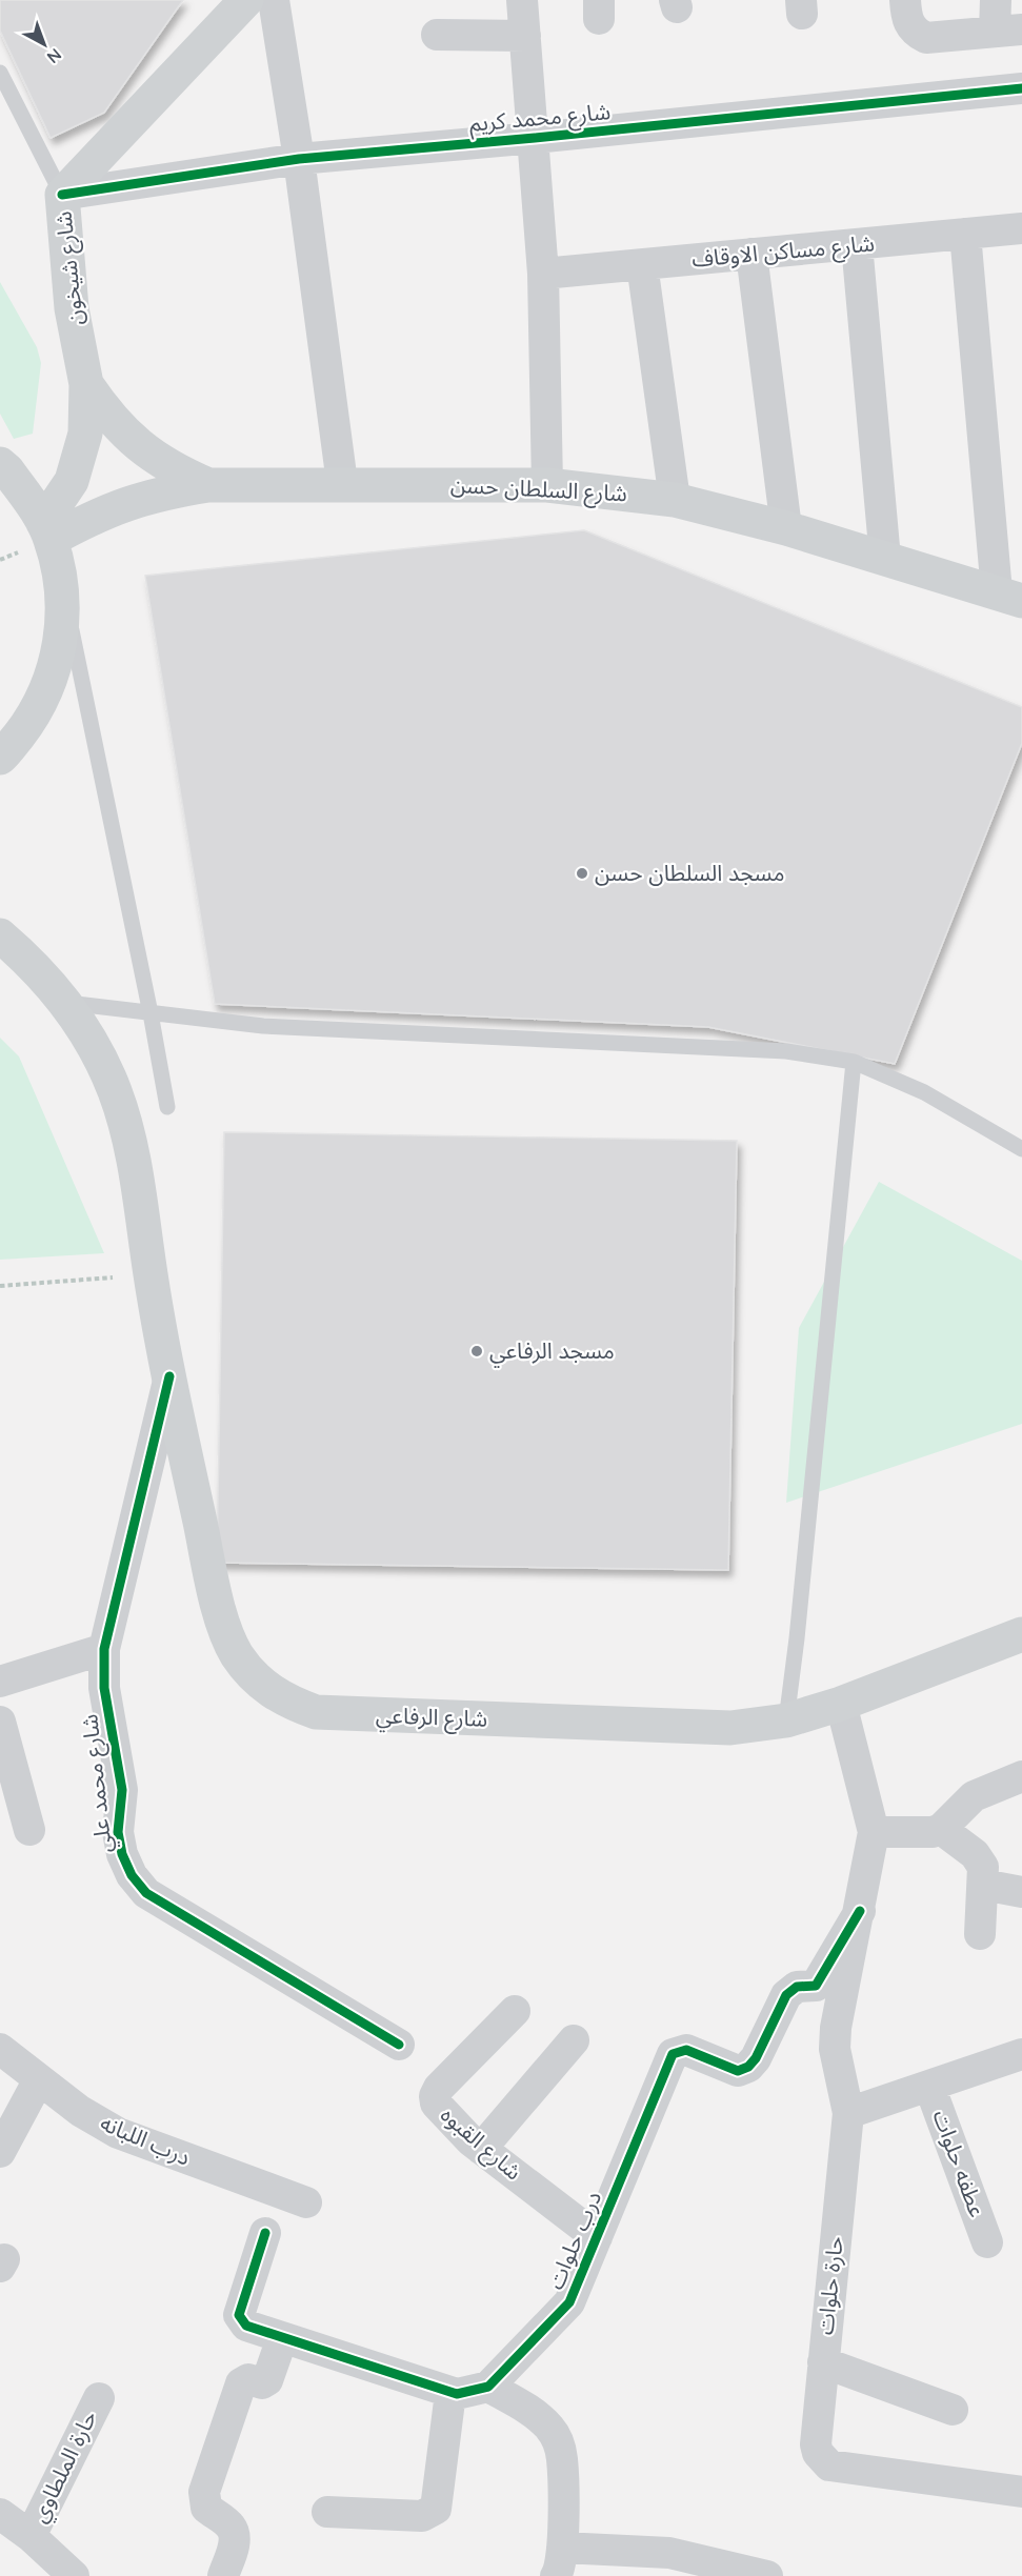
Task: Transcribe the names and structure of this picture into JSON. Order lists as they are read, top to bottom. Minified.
{"streets":{"main road":["شارع شيخون","شارع السلطان حسن","شارع الرفاعي"],"street":["شارع محمد كريم","شارع مساكن الاوقاف","شارع محمد علي","درب اللبانه","شارع القبوه","عطفه حلوات","درب حلوات","حارة حلوات","حارة الملطاوي"]},"crossings":[["شارع محمد كريم","شارع شيخون"],["شارع شيخون","شارع السلطان حسن"],["شارع الرفاعي","شارع محمد علي"],["شارع القبوه","درب حلوات"],["درب حلوات","حارة حلوات"]],"places":["مسجد السلطان حسن","مسجد الرفاعي"],"north":"bottom right"}
